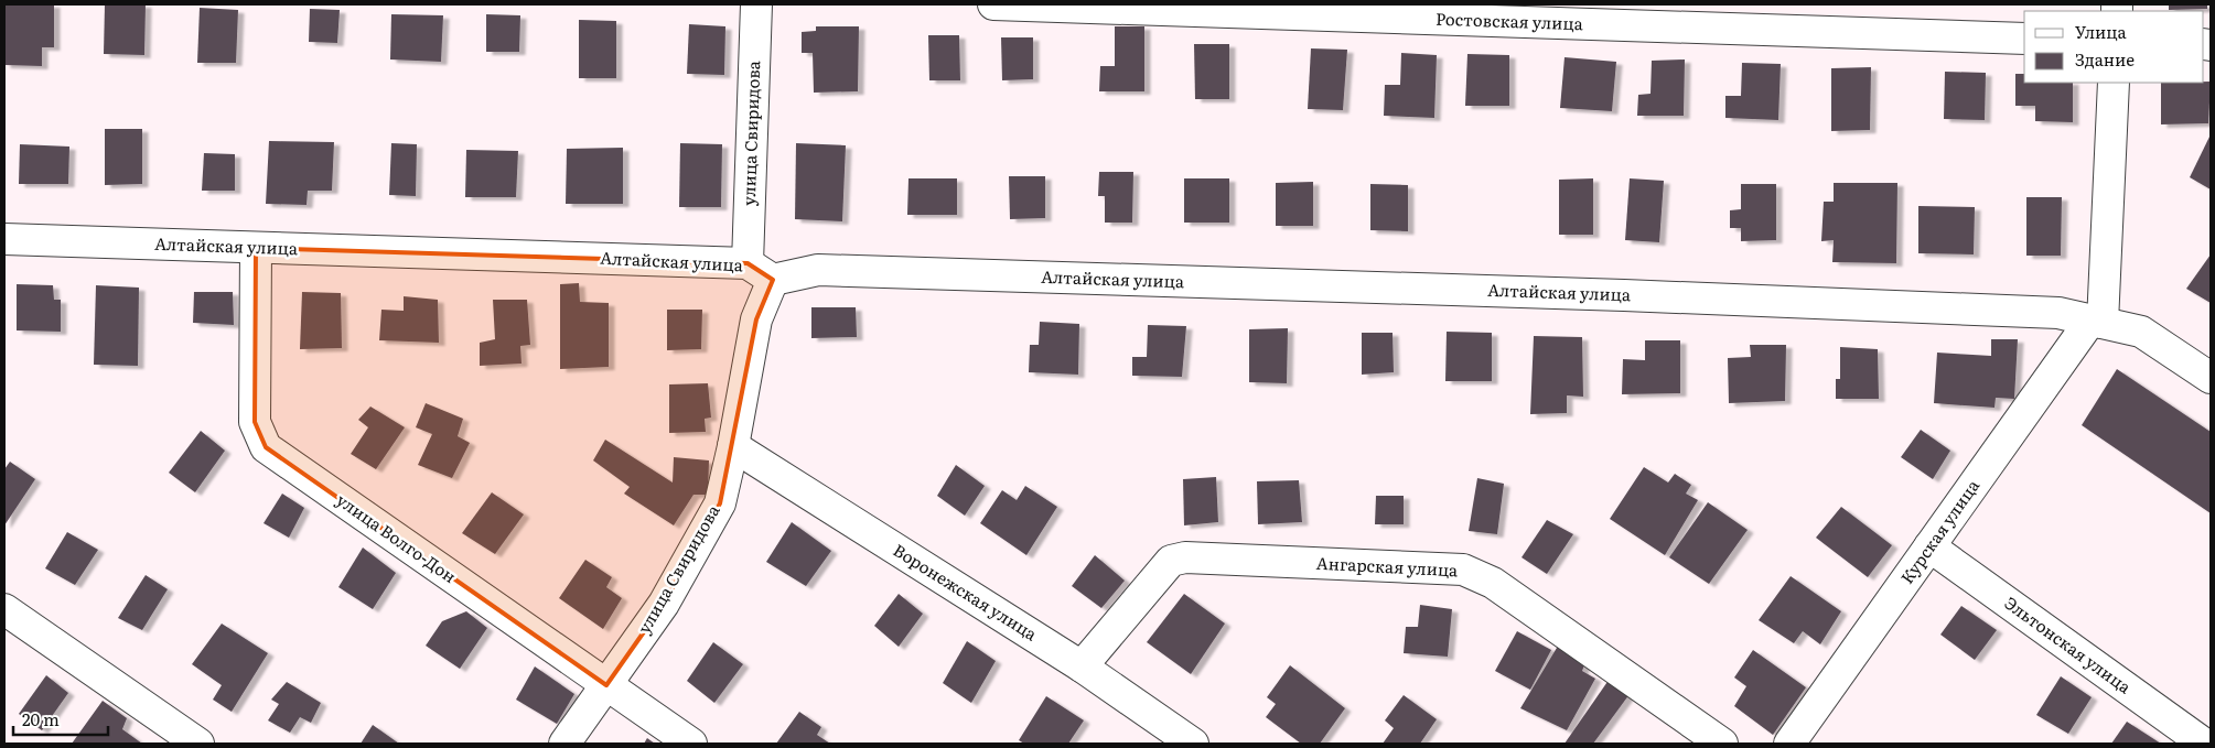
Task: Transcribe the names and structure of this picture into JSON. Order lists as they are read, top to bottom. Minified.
{"streets":{"street":["Ростовская улица","улица Свиридова","Алтайская улица","Курская улица","улица Волго-Дон","Ангарская улица","Воронежская улица","Эльтонская улица"]},"crossings":[["улица Свиридова","Алтайская улица"],["улица Свиридова","улица Волго-Дон"],["улица Свиридова","Воронежская улица"],["Алтайская улица","Курская улица"],["Алтайская улица","улица Волго-Дон"],["Курская улица","Эльтонская улица"],["Ангарская улица","Воронежская улица"]],"legend":["Улица","Здание"],"scale_bar":"20 m"}
